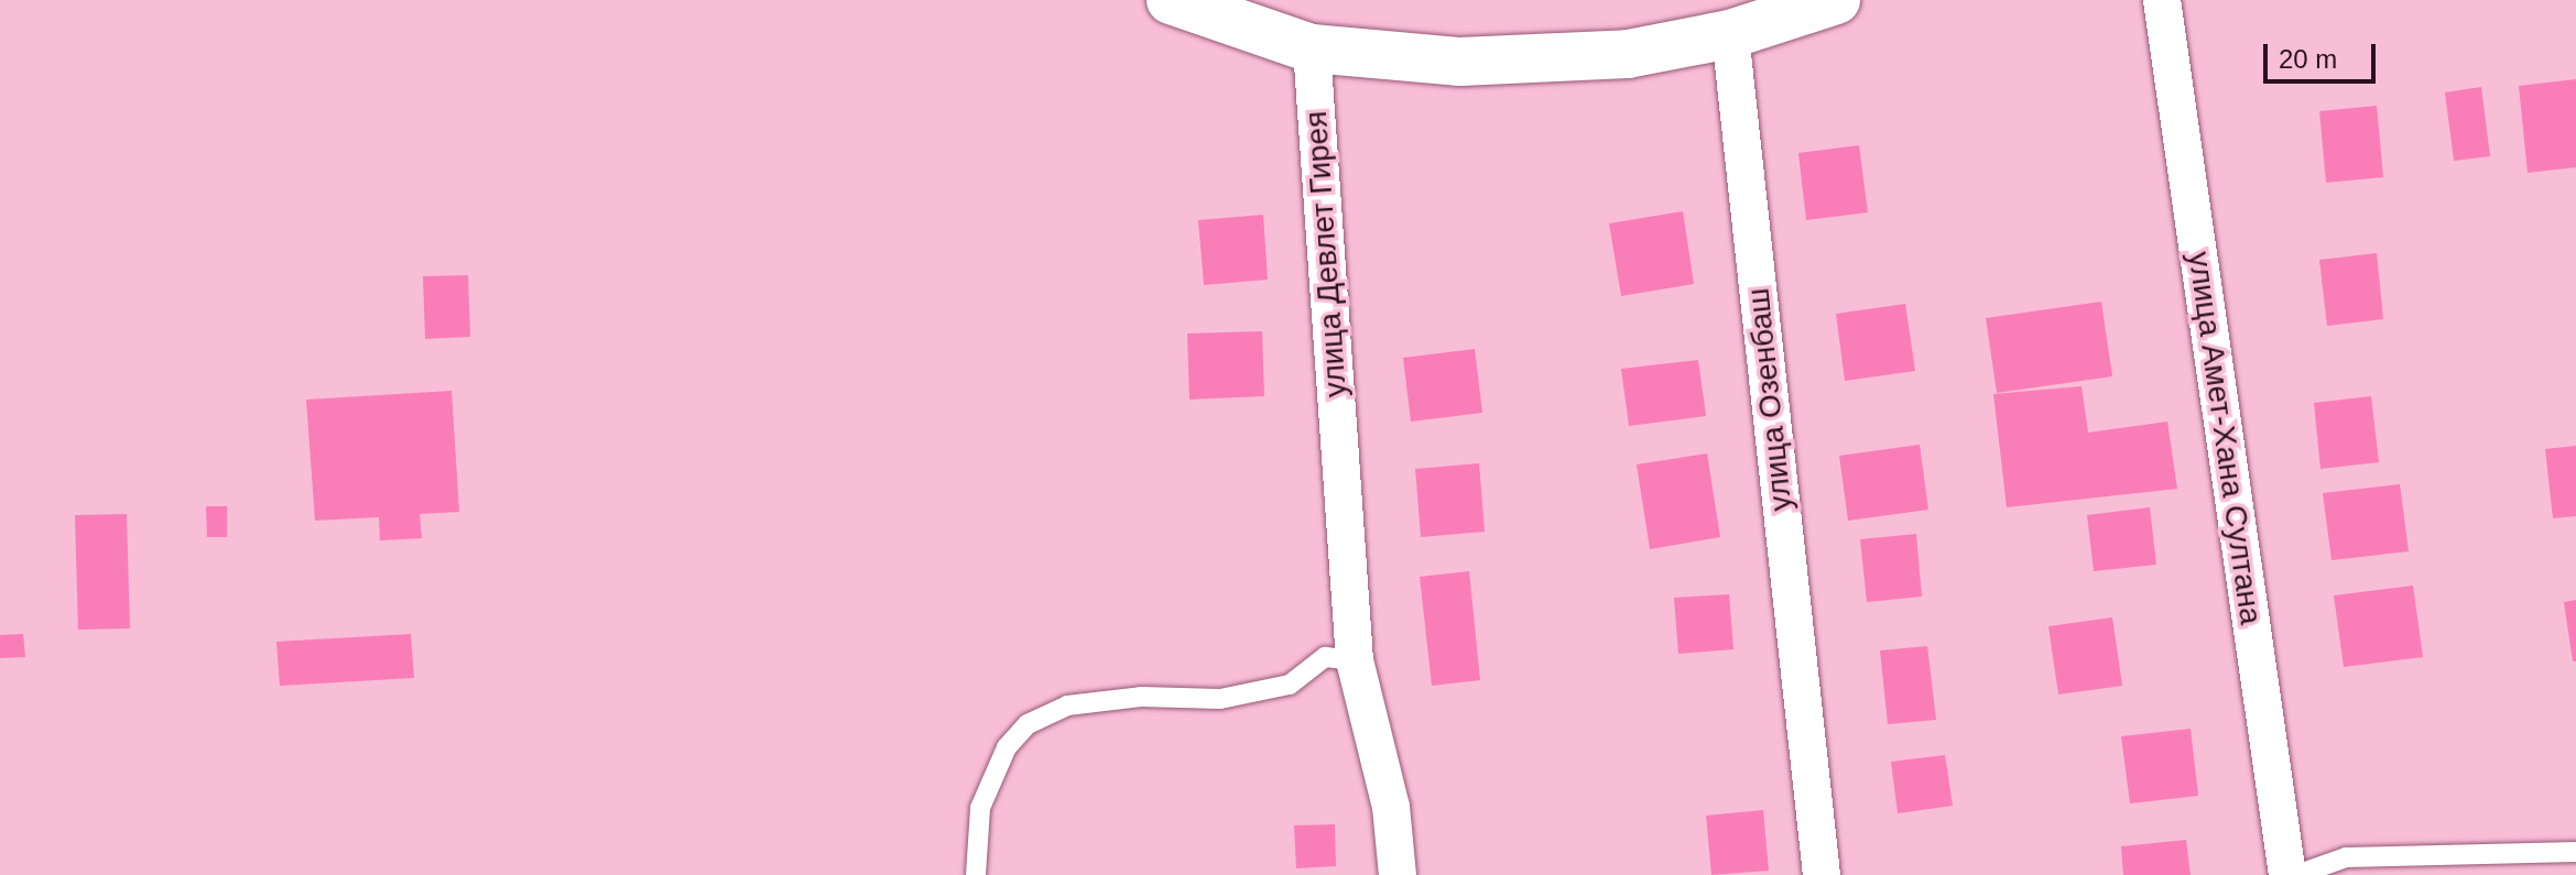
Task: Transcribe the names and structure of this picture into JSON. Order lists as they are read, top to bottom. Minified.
{"streets":{"street":["улица Девлет Гирея","улица Озенбаш","улица Амет-Хана Султана"]},"scale_bar":"20 m"}
